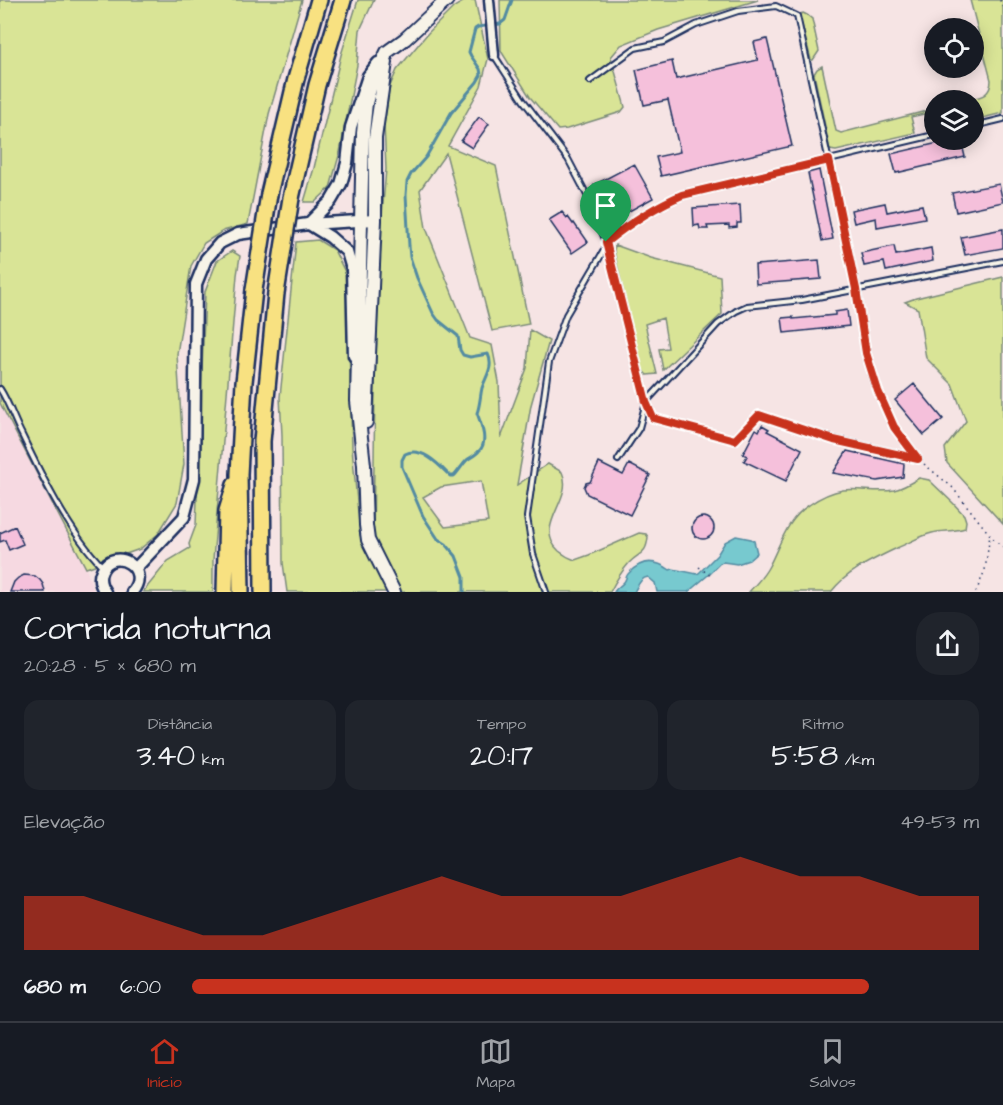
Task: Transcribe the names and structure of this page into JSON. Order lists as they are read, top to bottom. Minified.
{"page":{"heading":["Corrida noturna","20:28 · 5 × 680 m"],"stats":[["Distância","3.40 km"],["Tempo","20:17"],["Ritmo","5:58 /km"]],"chart":["Elevação","49–53 m"],"list":[{"name":"680 m","note":"6:00"}],"tabs":["Início","Mapa","Salvos"]}}
